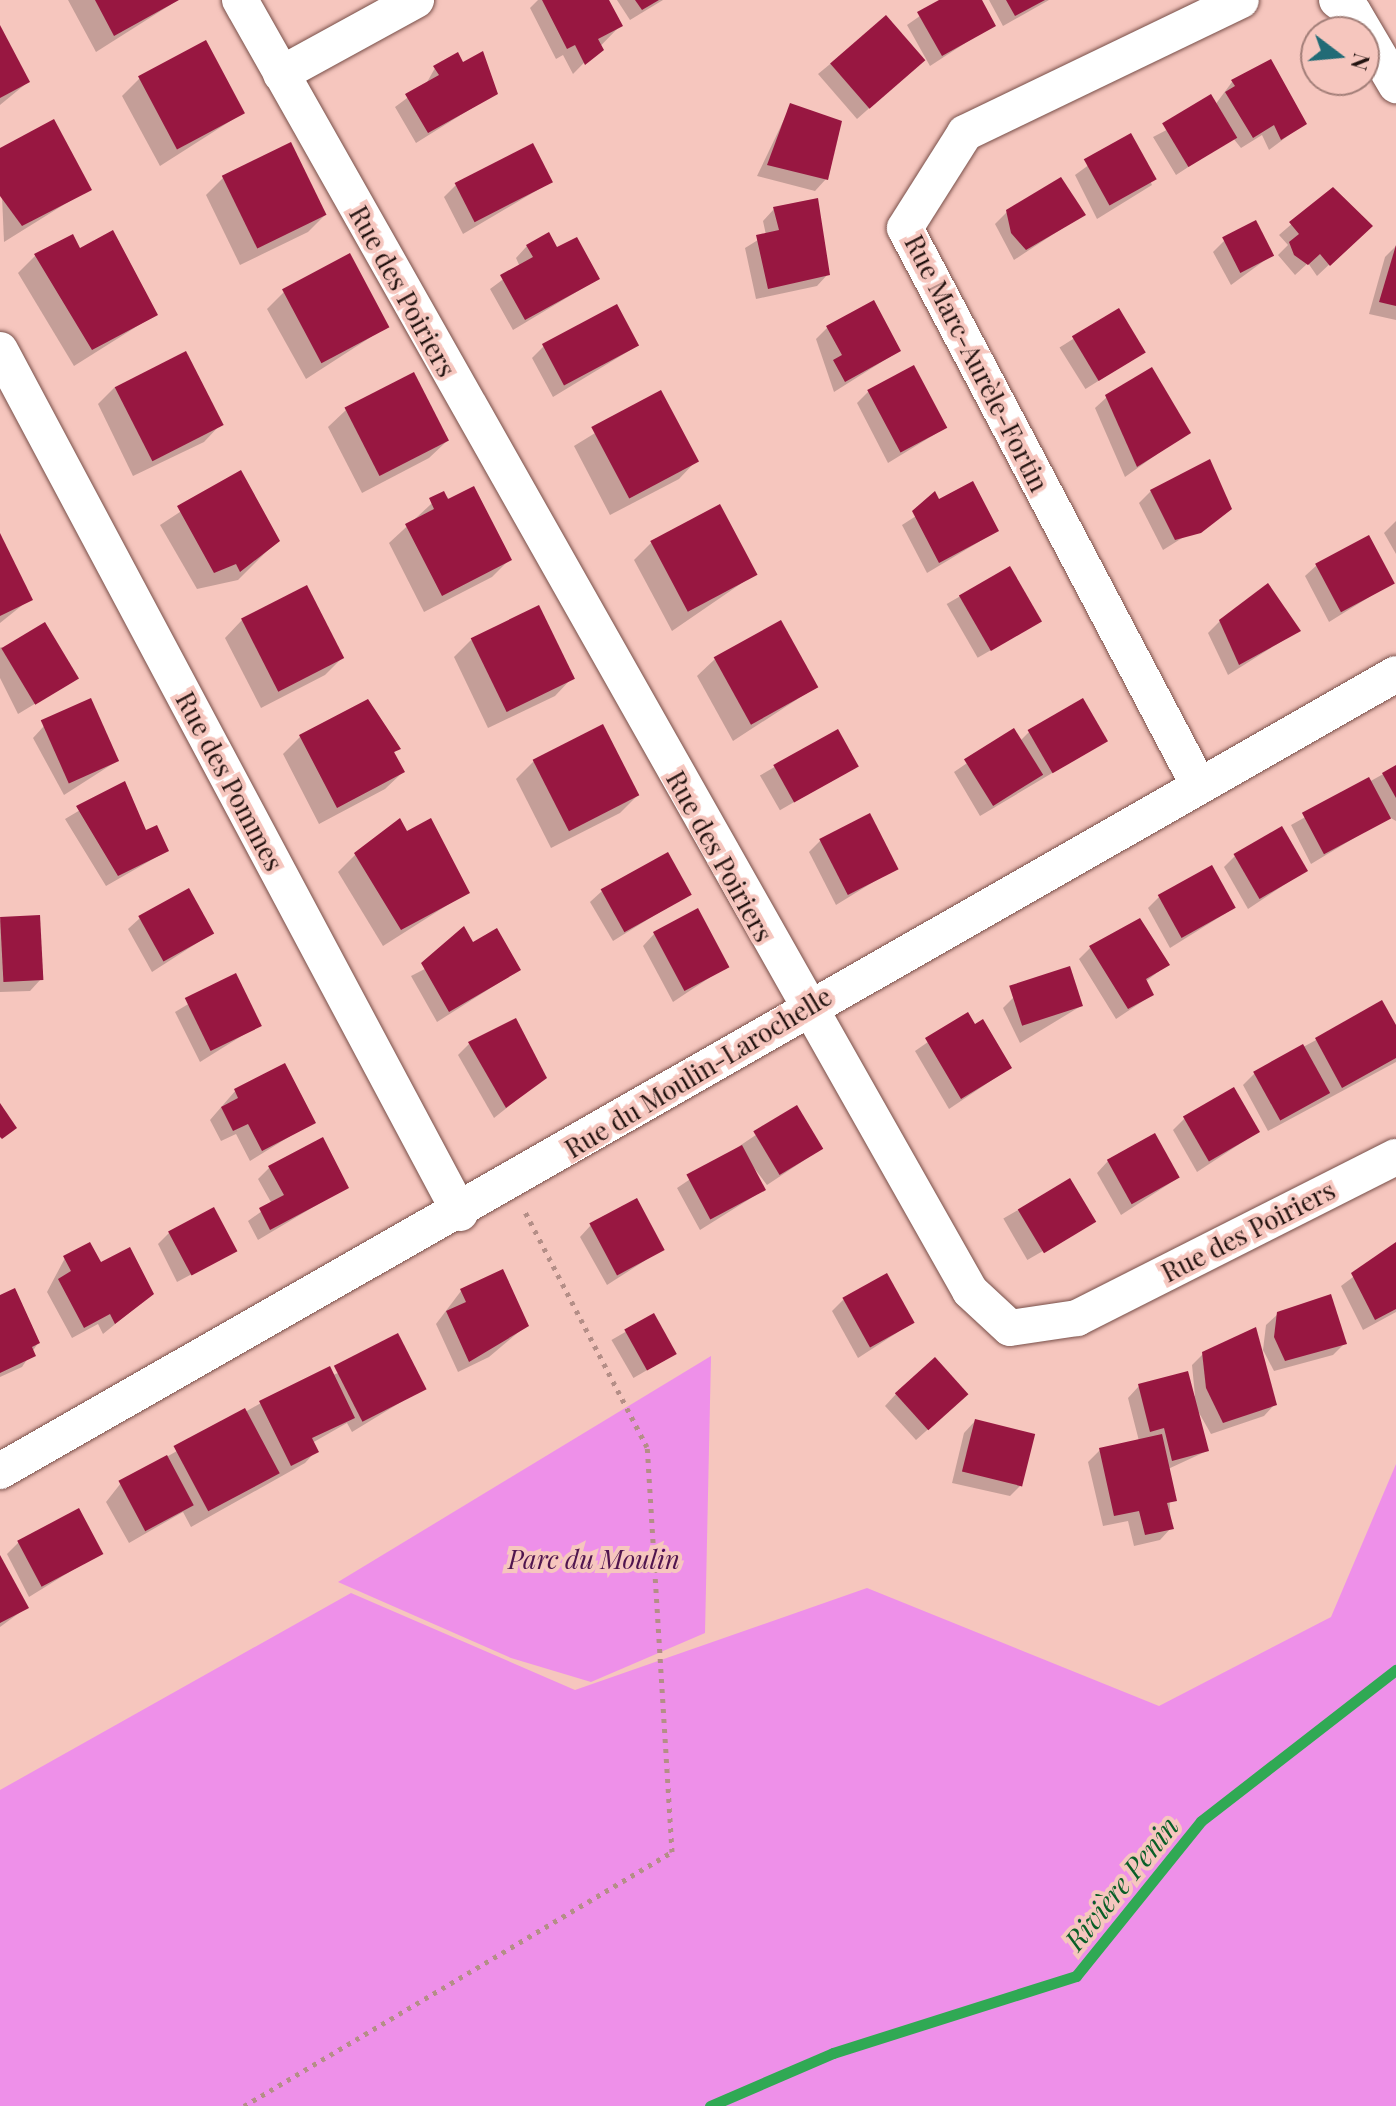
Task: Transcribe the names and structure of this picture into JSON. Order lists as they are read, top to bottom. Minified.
{"streets":{"street":["Rue des Poiriers","Rue Marc-Aurèle-Fortin","Rue des Pommes","Rue du Moulin-Larochelle"]},"crossings":[["Rue des Poiriers","Rue du Moulin-Larochelle"],["Rue Marc-Aurèle-Fortin","Rue du Moulin-Larochelle"],["Rue des Pommes","Rue du Moulin-Larochelle"]],"water":["Rivière Penin"],"parks":["Parc du Moulin"],"north":"right"}
